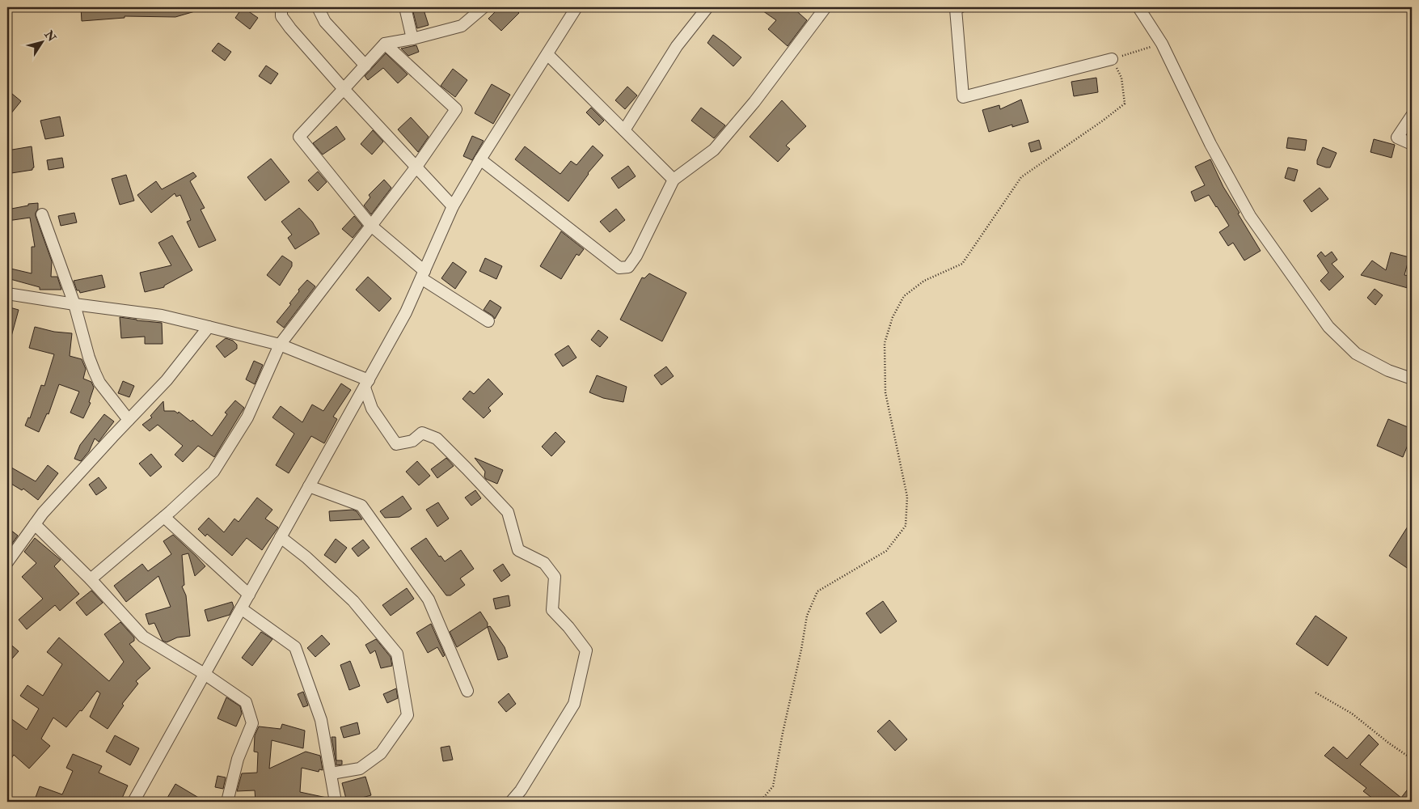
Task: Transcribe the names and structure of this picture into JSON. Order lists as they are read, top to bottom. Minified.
{"north":"top right"}
